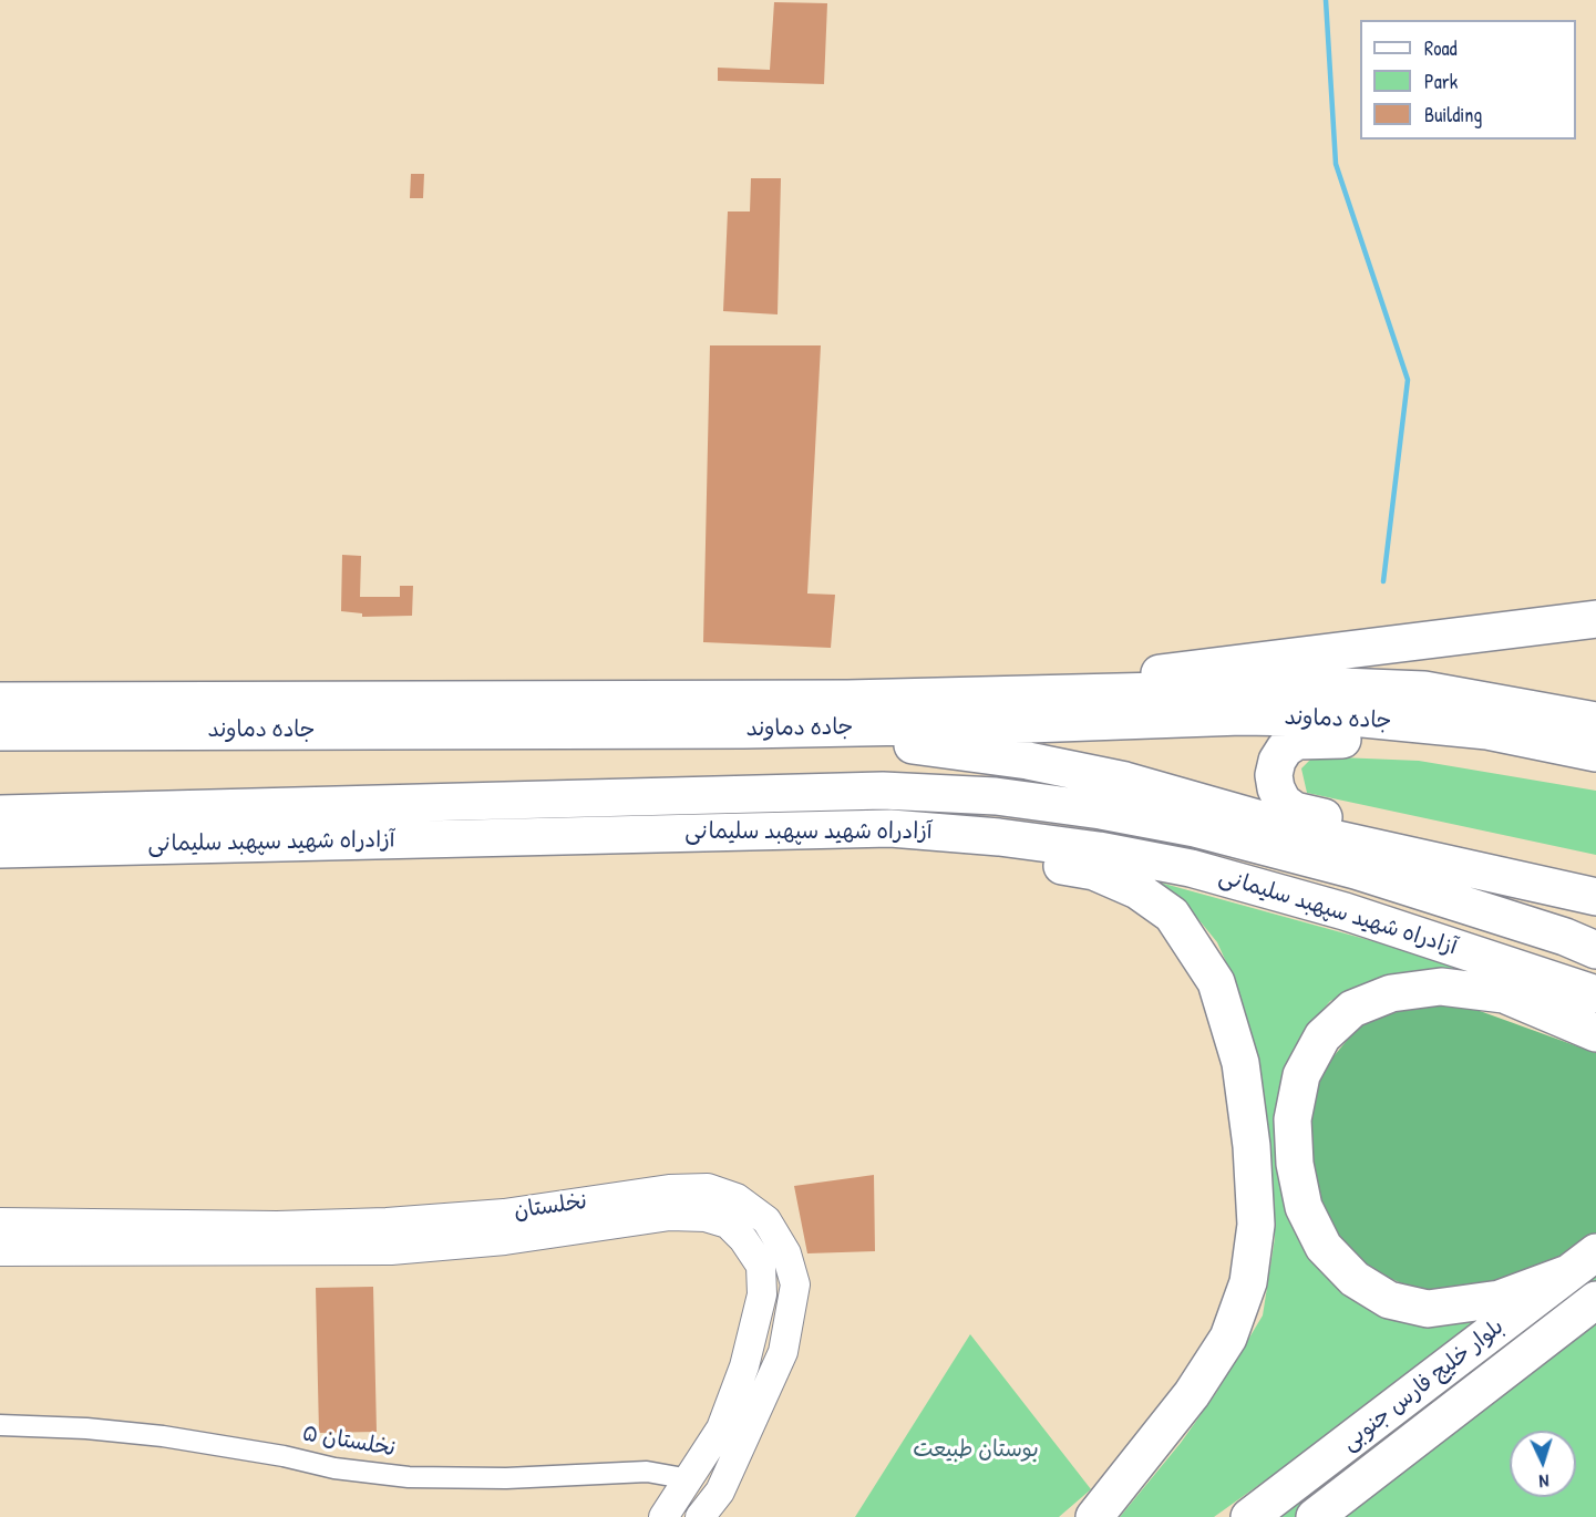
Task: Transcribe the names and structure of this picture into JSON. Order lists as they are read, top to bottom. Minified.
{"streets":{"highway":["جاده دماوند","آزادراه شهید سپهبد سلیمانی","بلوار خلیج فارس جنوبی"],"street":["نخلستان","نخلستان ۵"]},"crossings":[["نخلستان","نخلستان ۵"]],"parks":["بوستان طبیعت"],"legend":["Road","Park","Building"],"north":"bottom"}
